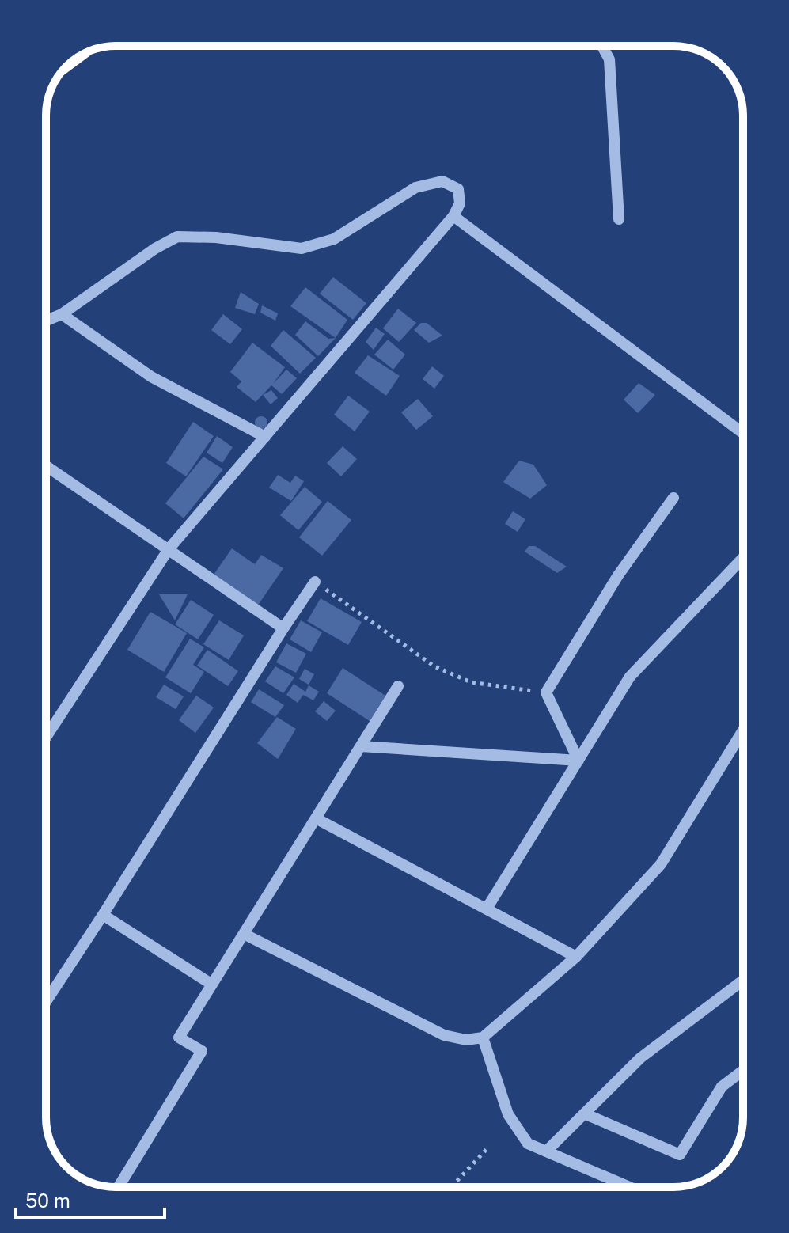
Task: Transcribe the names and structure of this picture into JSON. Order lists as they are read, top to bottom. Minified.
{"scale_bar":"50 m"}
